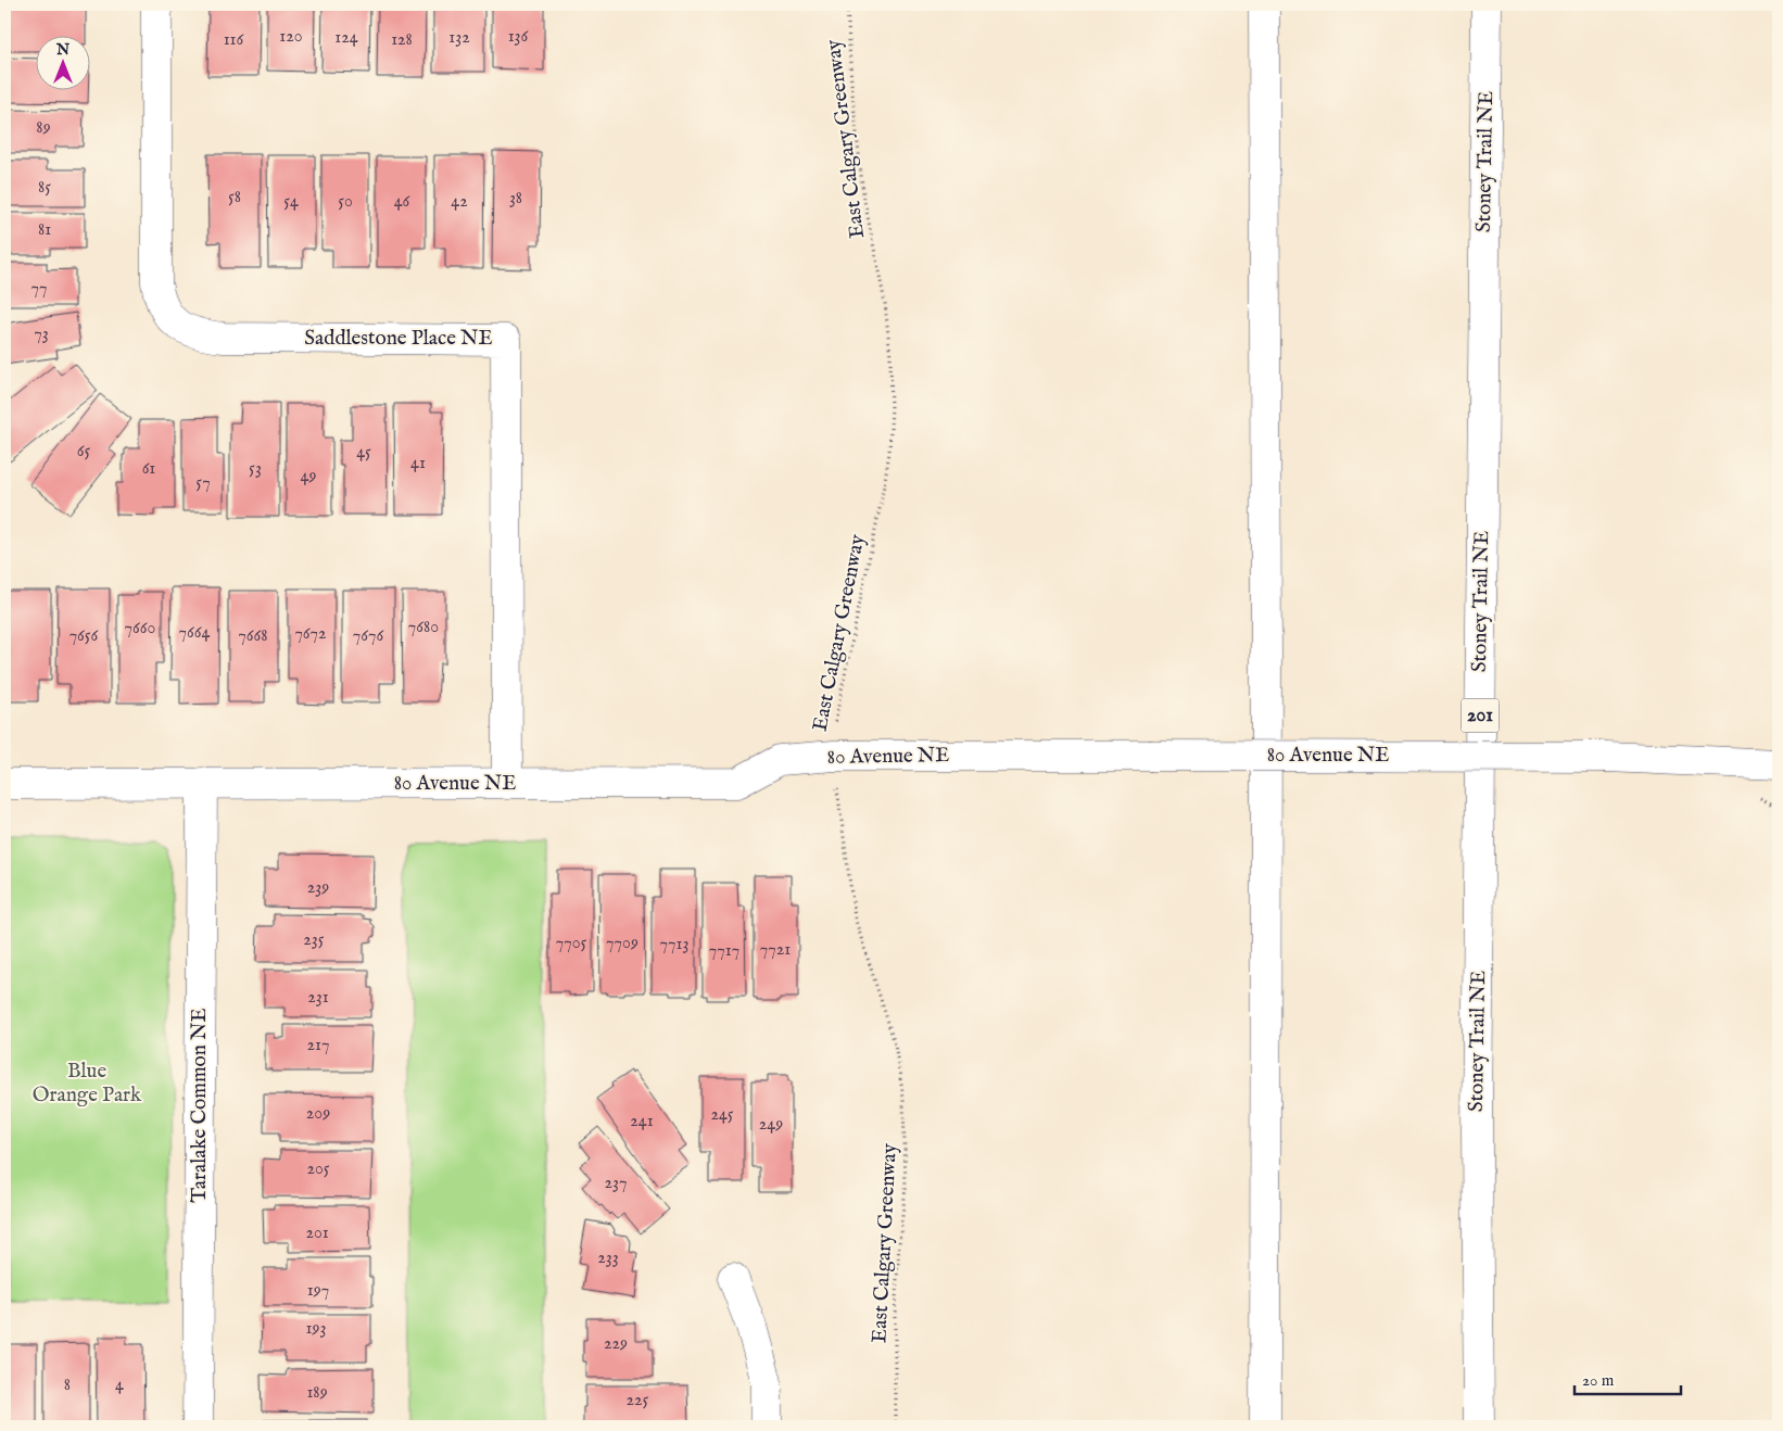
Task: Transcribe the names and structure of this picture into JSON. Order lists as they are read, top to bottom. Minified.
{"streets":{"main road":["Stoney Trail NE","Saddlestone Place NE","201","80 Avenue NE","Taralake Common NE"],"path":["East Calgary Greenway"]},"crossings":[["East Calgary Greenway","80 Avenue NE"],["Saddlestone Place NE","80 Avenue NE"],["80 Avenue NE","Taralake Common NE"]],"parks":["Blue Orange Park"],"house_numbers":["120","136","124","132","116","128","89","85","58","38","54","50","46","42","81","77","73","65","45","41","61","53","49","57","7680","7660","7664","7672","7656","7668","7676","239","235","7705","7709","7713","7721","7717","231","217","209","245","241","249","205","237","201","233","197","193","229","8","4","189","225"],"scale_bar":"20 m","north":"top"}
